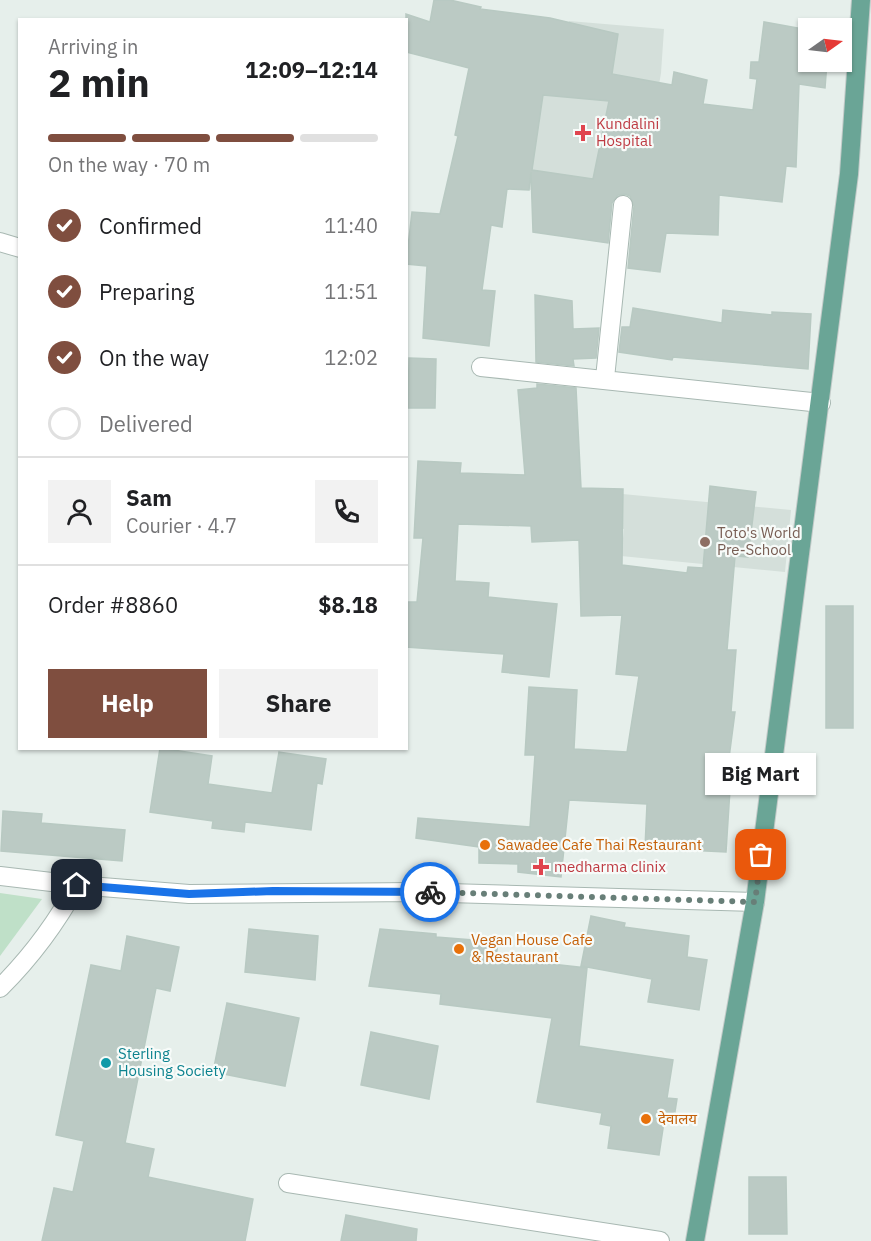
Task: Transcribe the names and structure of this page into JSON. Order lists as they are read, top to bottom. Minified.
{"places":{"health":["Kundalini Hospital","medharma clinix"],"other":["Toto's World Pre-School","Sawadee Cafe Thai Restaurant","Big Mart","Vegan House Cafe & Restaurant","Sterling Housing Society","देवालय"]},"north":"right","page":{"heading":["2 min","Arriving in","12:09–12:14"],"panel":["Sam","Courier · 4.7","Order #8860","$8.18"],"bar":"On the way · 70 m","list":[["Confirmed","11:40"],["Preparing","11:51"],["On the way","12:02"],"Delivered"],"buttons":["Help","Share"],"bubble":"Big Mart"}}
